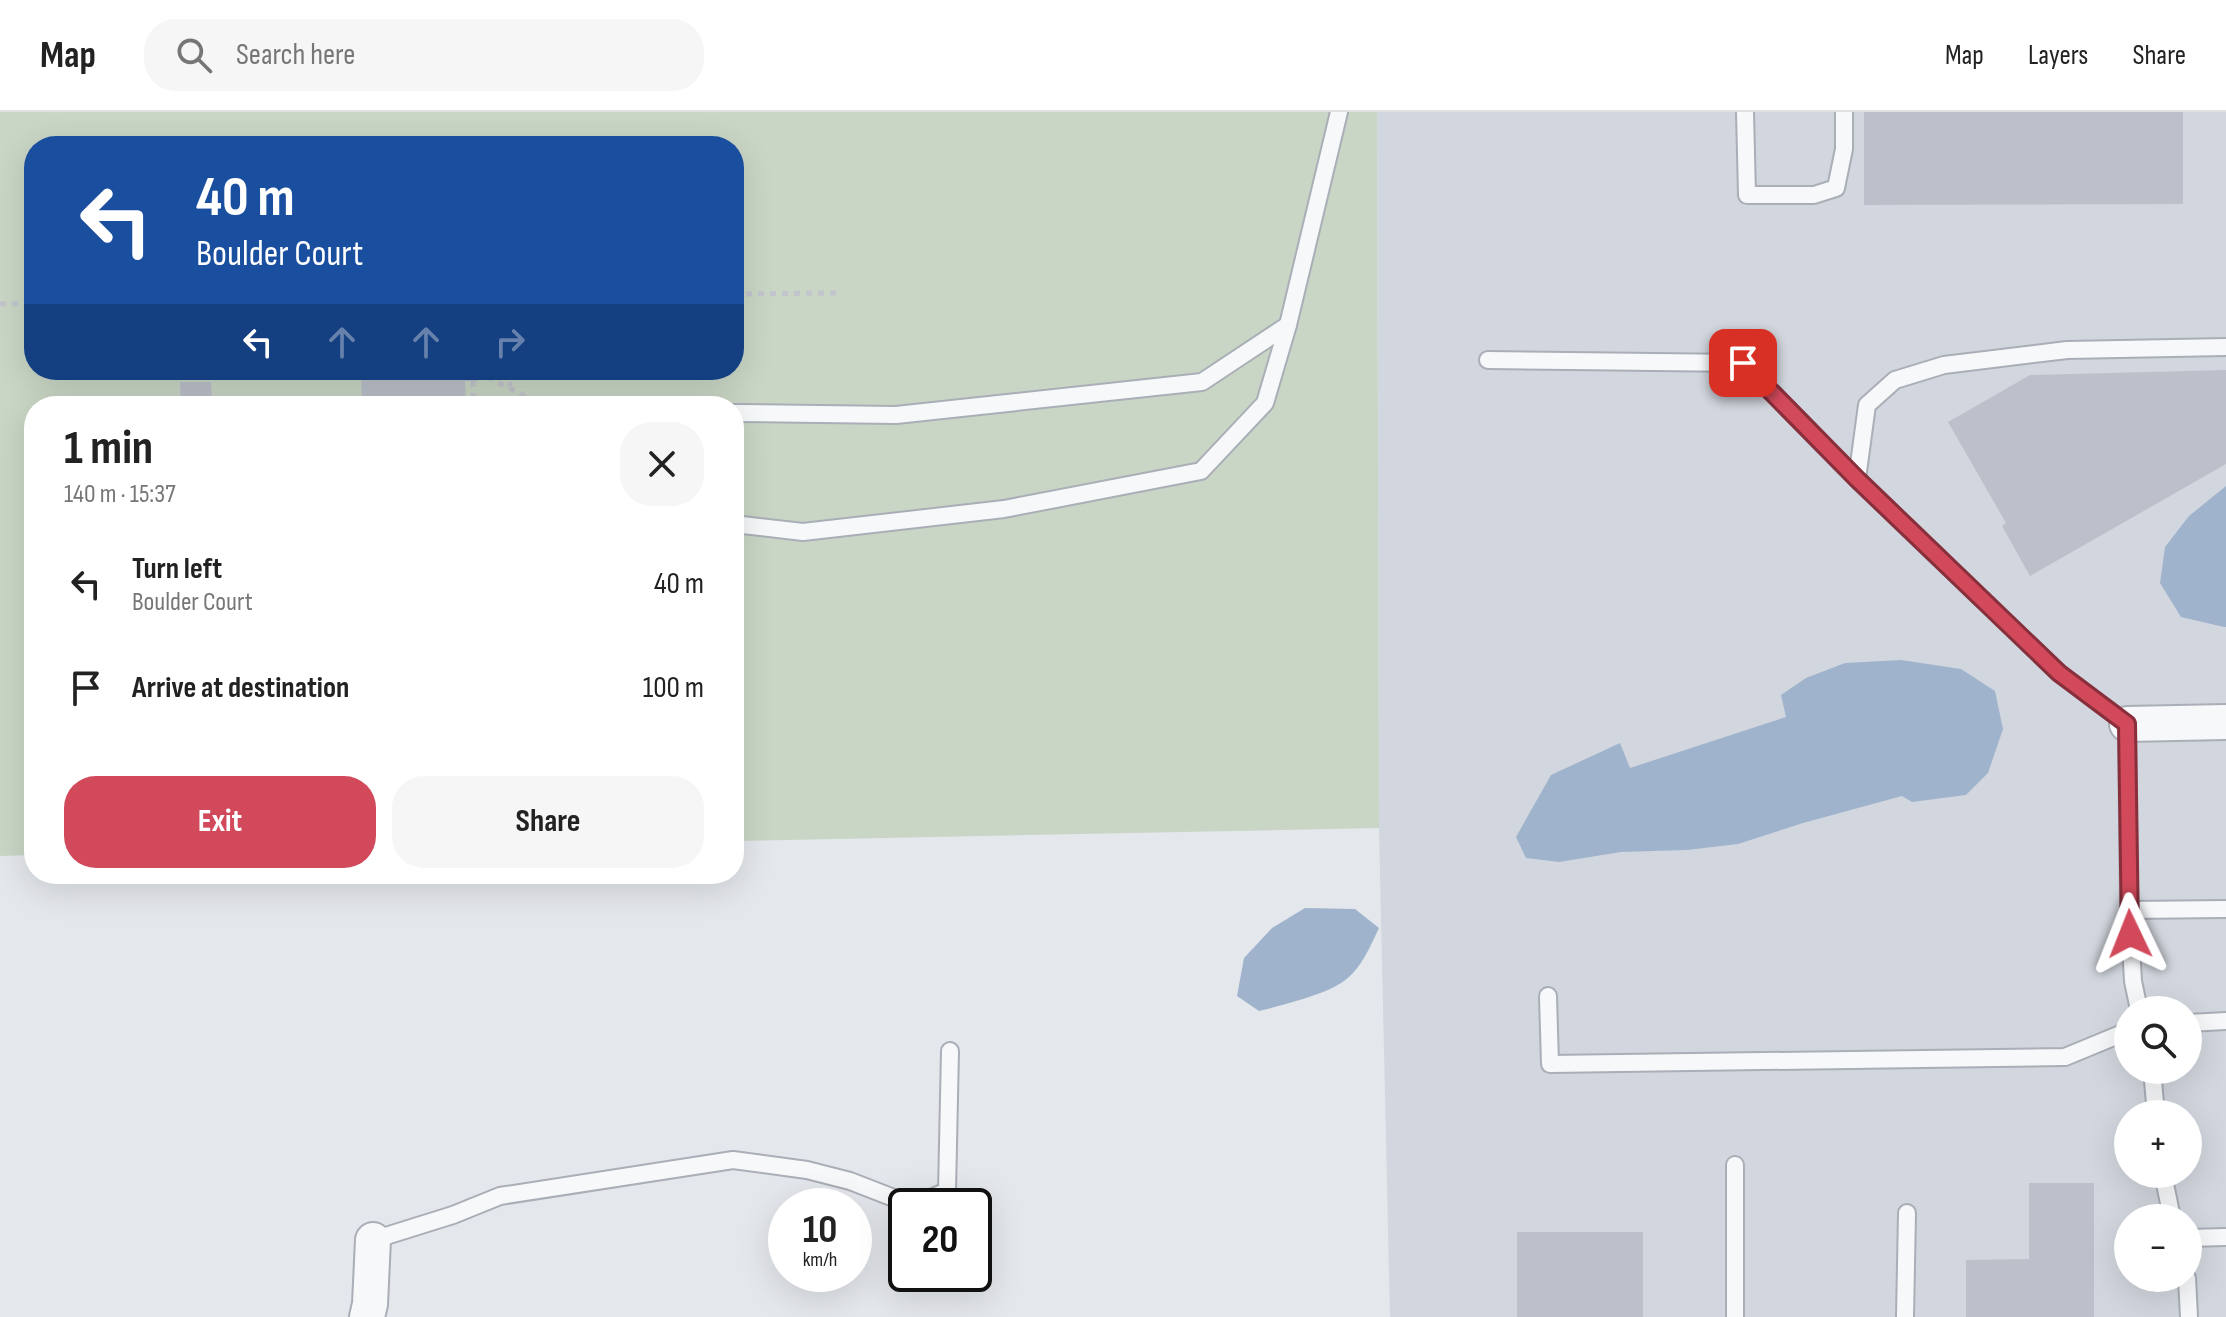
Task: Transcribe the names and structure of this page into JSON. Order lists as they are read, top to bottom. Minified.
{"page":{"header":"Map","search":"Search here","nav":["Map","Layers","Share"],"turn":["40 m","Boulder Court"],"heading":["1 min","140 m · 15:37"],"list":[{"name":"Turn left","note":"Boulder Court","value":"40 m"},{"name":"Arrive at destination","value":"100 m"}],"buttons":["Exit","Share"],"map_buttons":["+","−"],"speed":"10 km/h","limit":"20"}}
